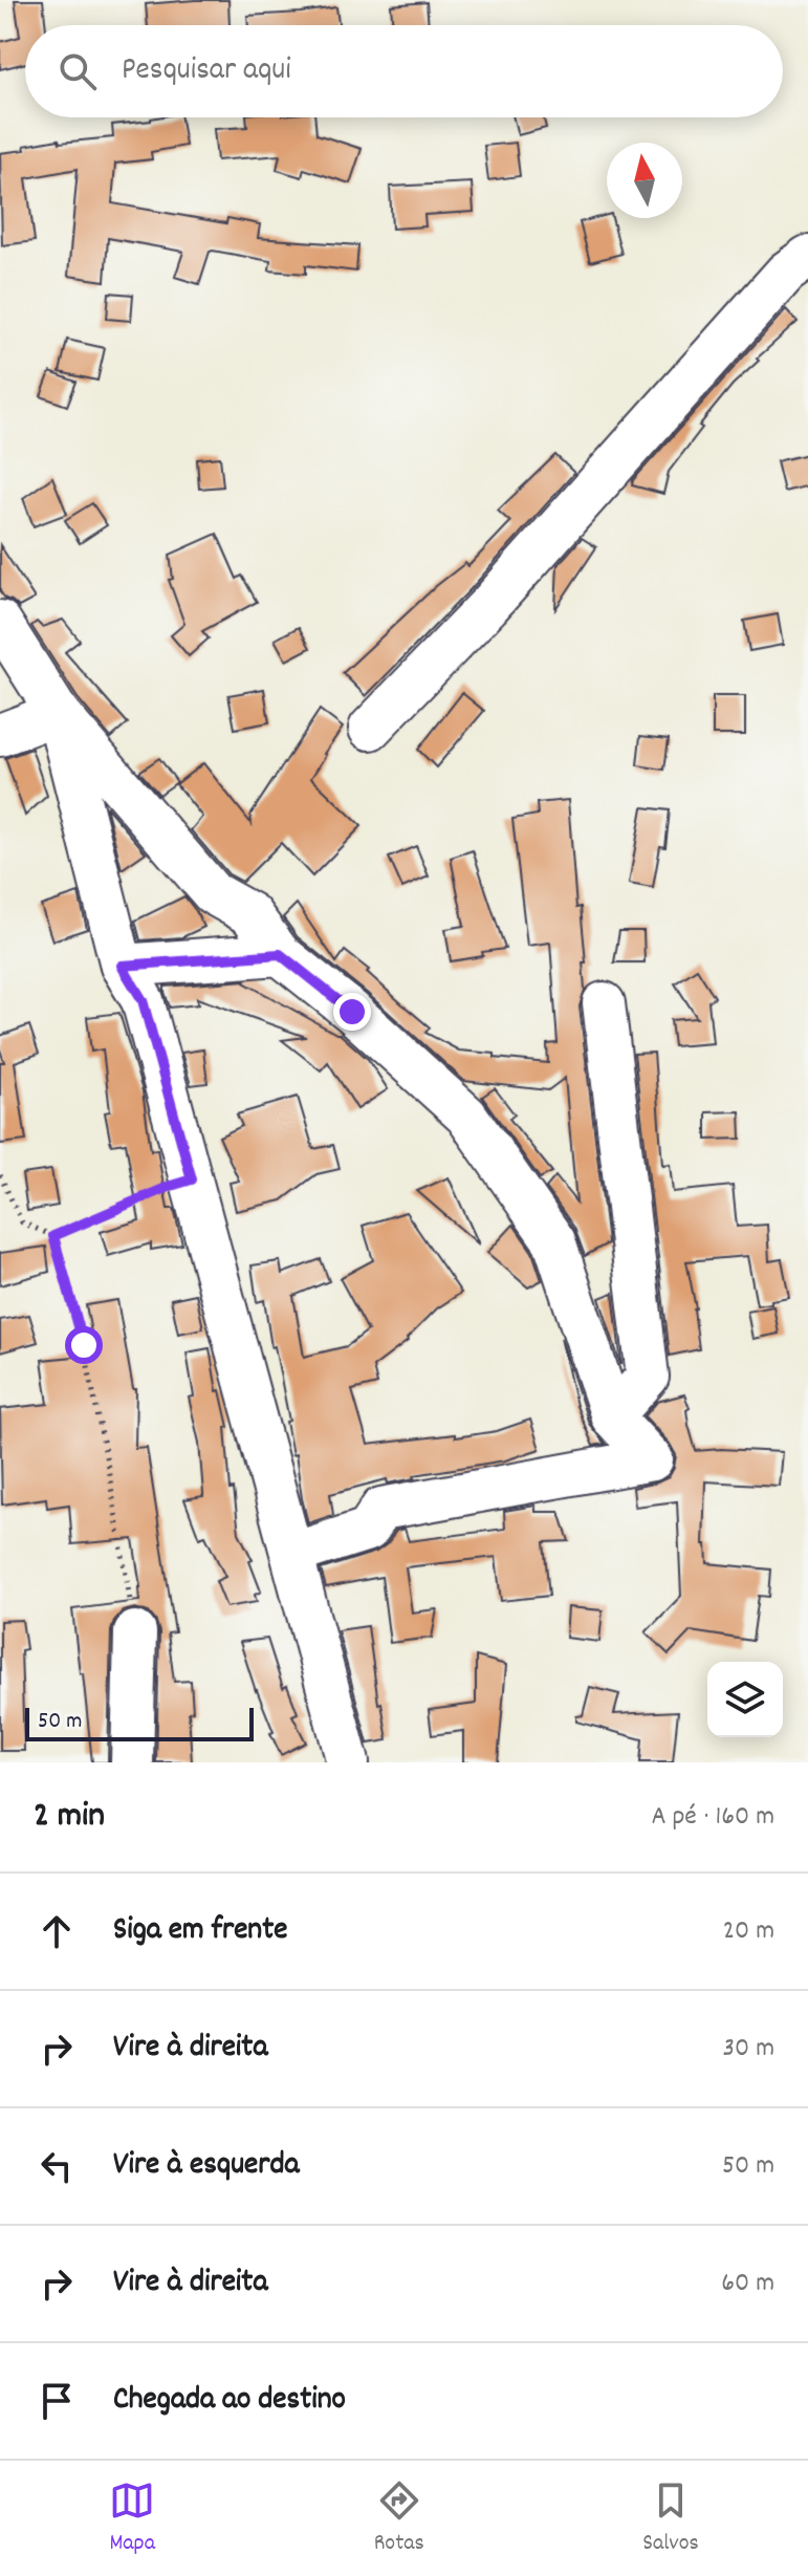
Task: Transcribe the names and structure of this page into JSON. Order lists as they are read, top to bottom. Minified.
{"scale_bar":"50 m","north":"top","page":{"search":"Pesquisar aqui","scale":"50 m","heading":["2 min","A pé · 160 m"],"list":[["Siga em frente","20 m"],["Vire à direita","30 m"],["Vire à esquerda","50 m"],["Vire à direita","60 m"],"Chegada ao destino"],"nav":["Mapa","Rotas","Salvos"]}}
